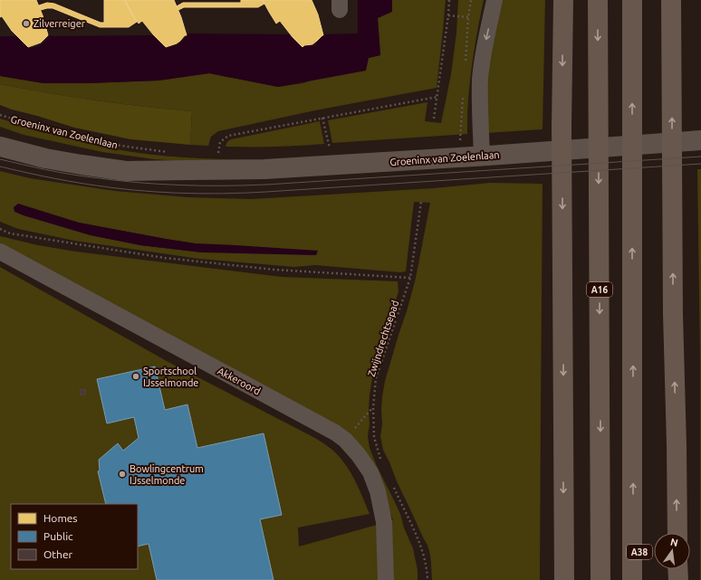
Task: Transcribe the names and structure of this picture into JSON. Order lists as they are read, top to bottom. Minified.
{"streets":{"highway":["A16","A38"],"main road":["Groeninx van Zoelenlaan"],"street":["Akkeroord"],"path":["Zwijndrechtsepad"]},"places":["Zilverreiger","Sportschool IJsselmonde","Bowlingcentrum IJsselmonde"],"legend":["Homes","Public","Other"],"north":"top"}
